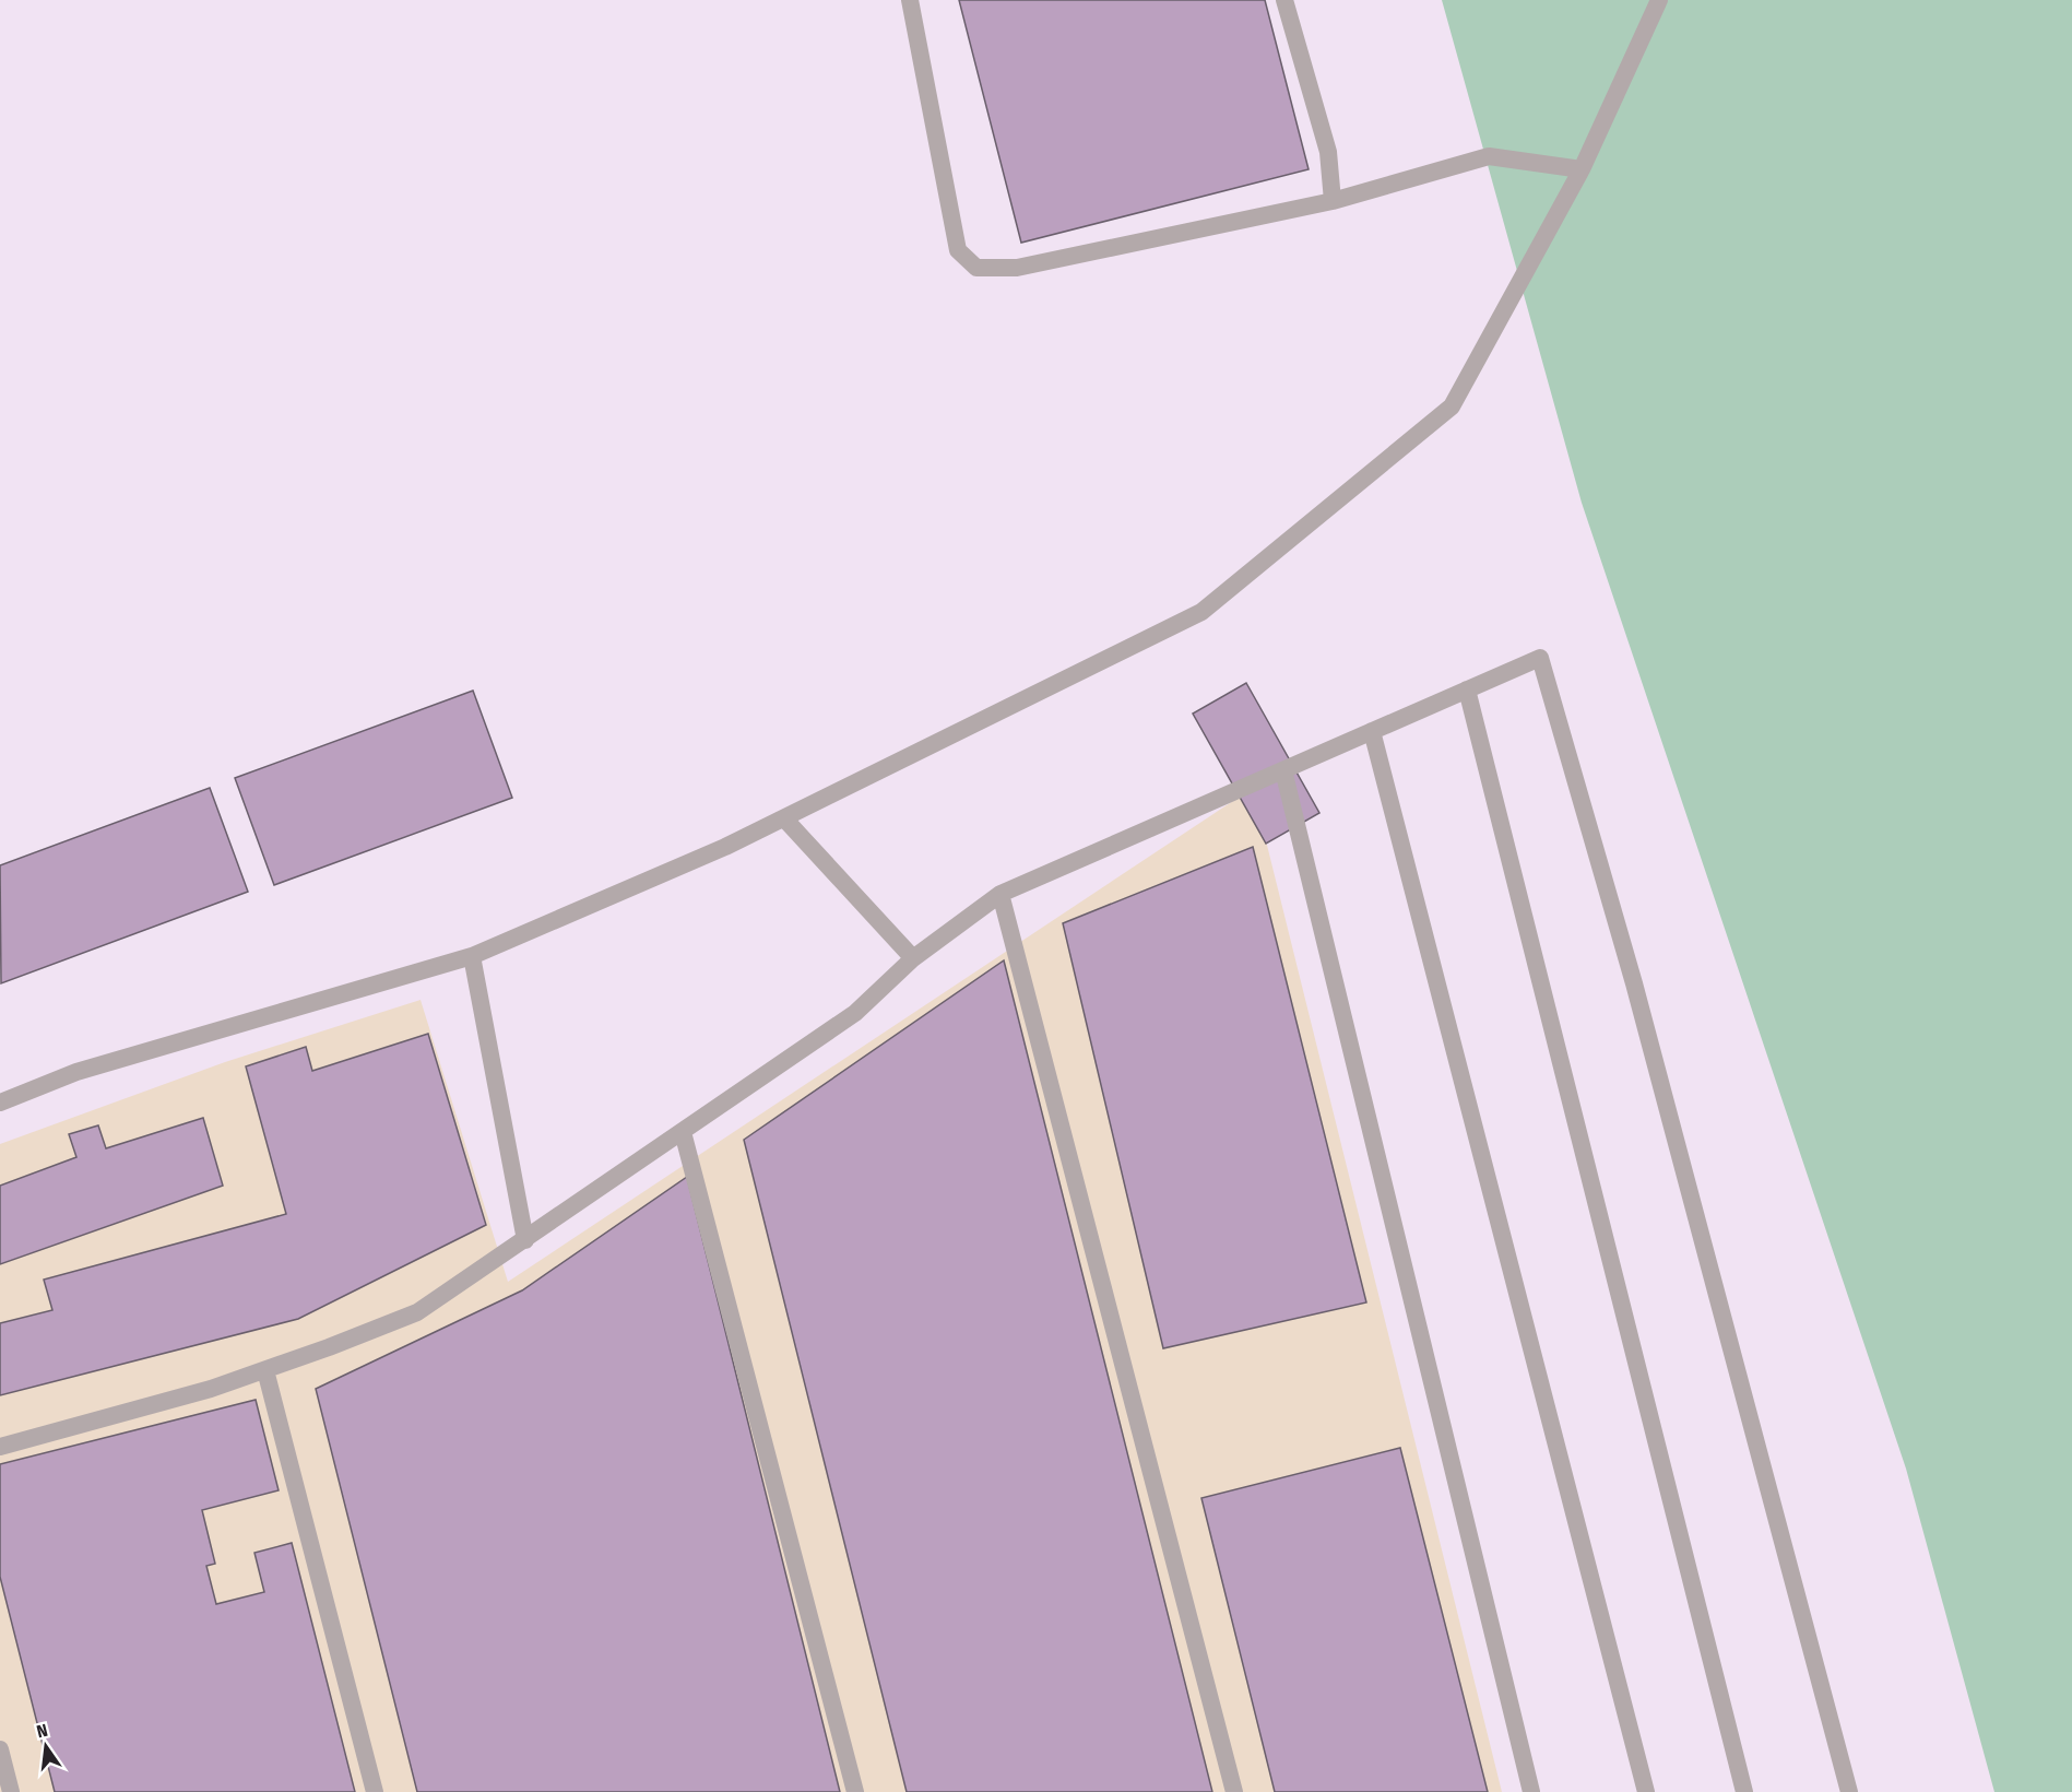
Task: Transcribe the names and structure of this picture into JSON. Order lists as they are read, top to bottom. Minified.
{"north":"top"}
